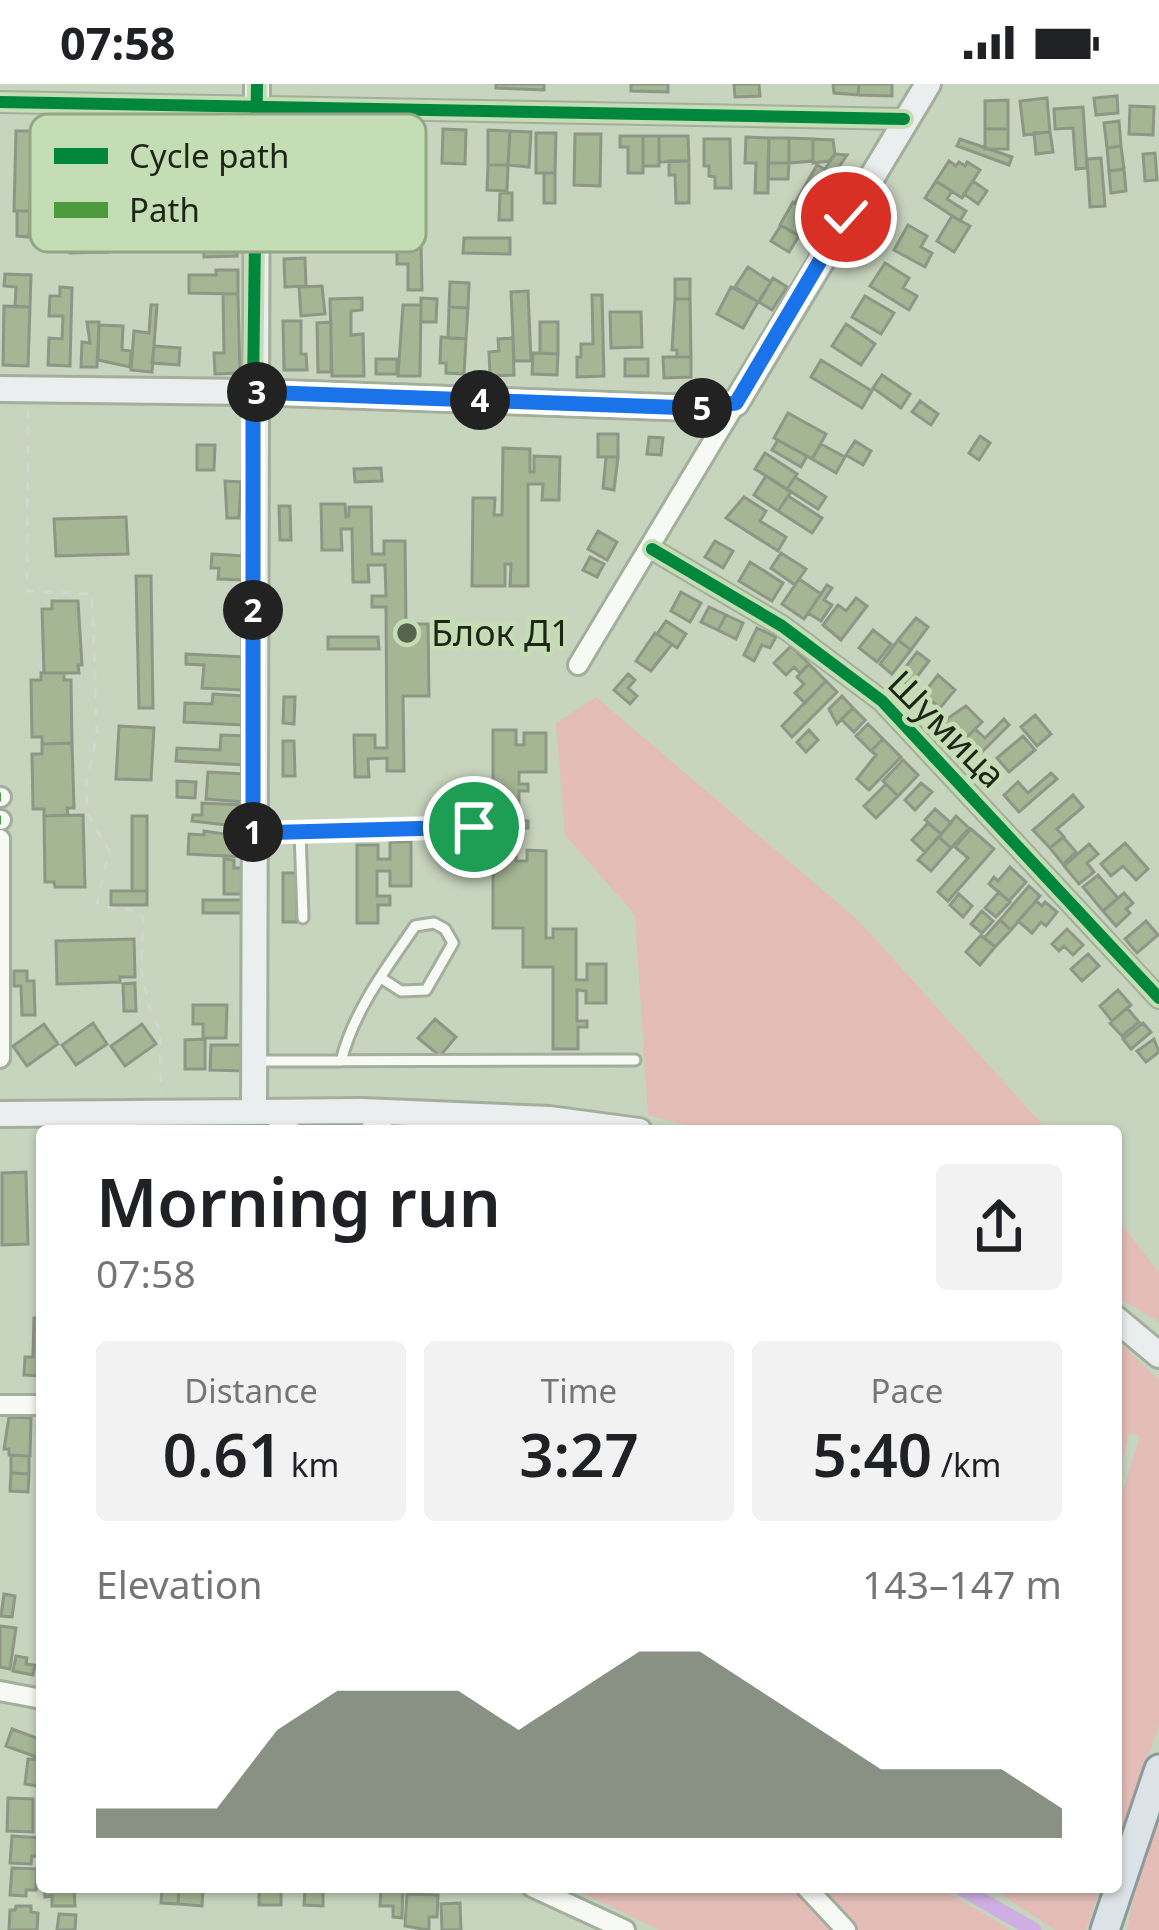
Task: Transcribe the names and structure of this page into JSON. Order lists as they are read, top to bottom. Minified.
{"streets":{"street":["Шумица"]},"places":["Блок Д1"],"legend":["Cycle path","Path"],"page":{"status":"07:58","pins":["3","4","5","2","1"],"heading":["Morning run","07:58"],"stats":[["Distance","0.61 km"],["Time","3:27"],["Pace","5:40 /km"]],"chart":["Elevation","143–147 m"]}}
